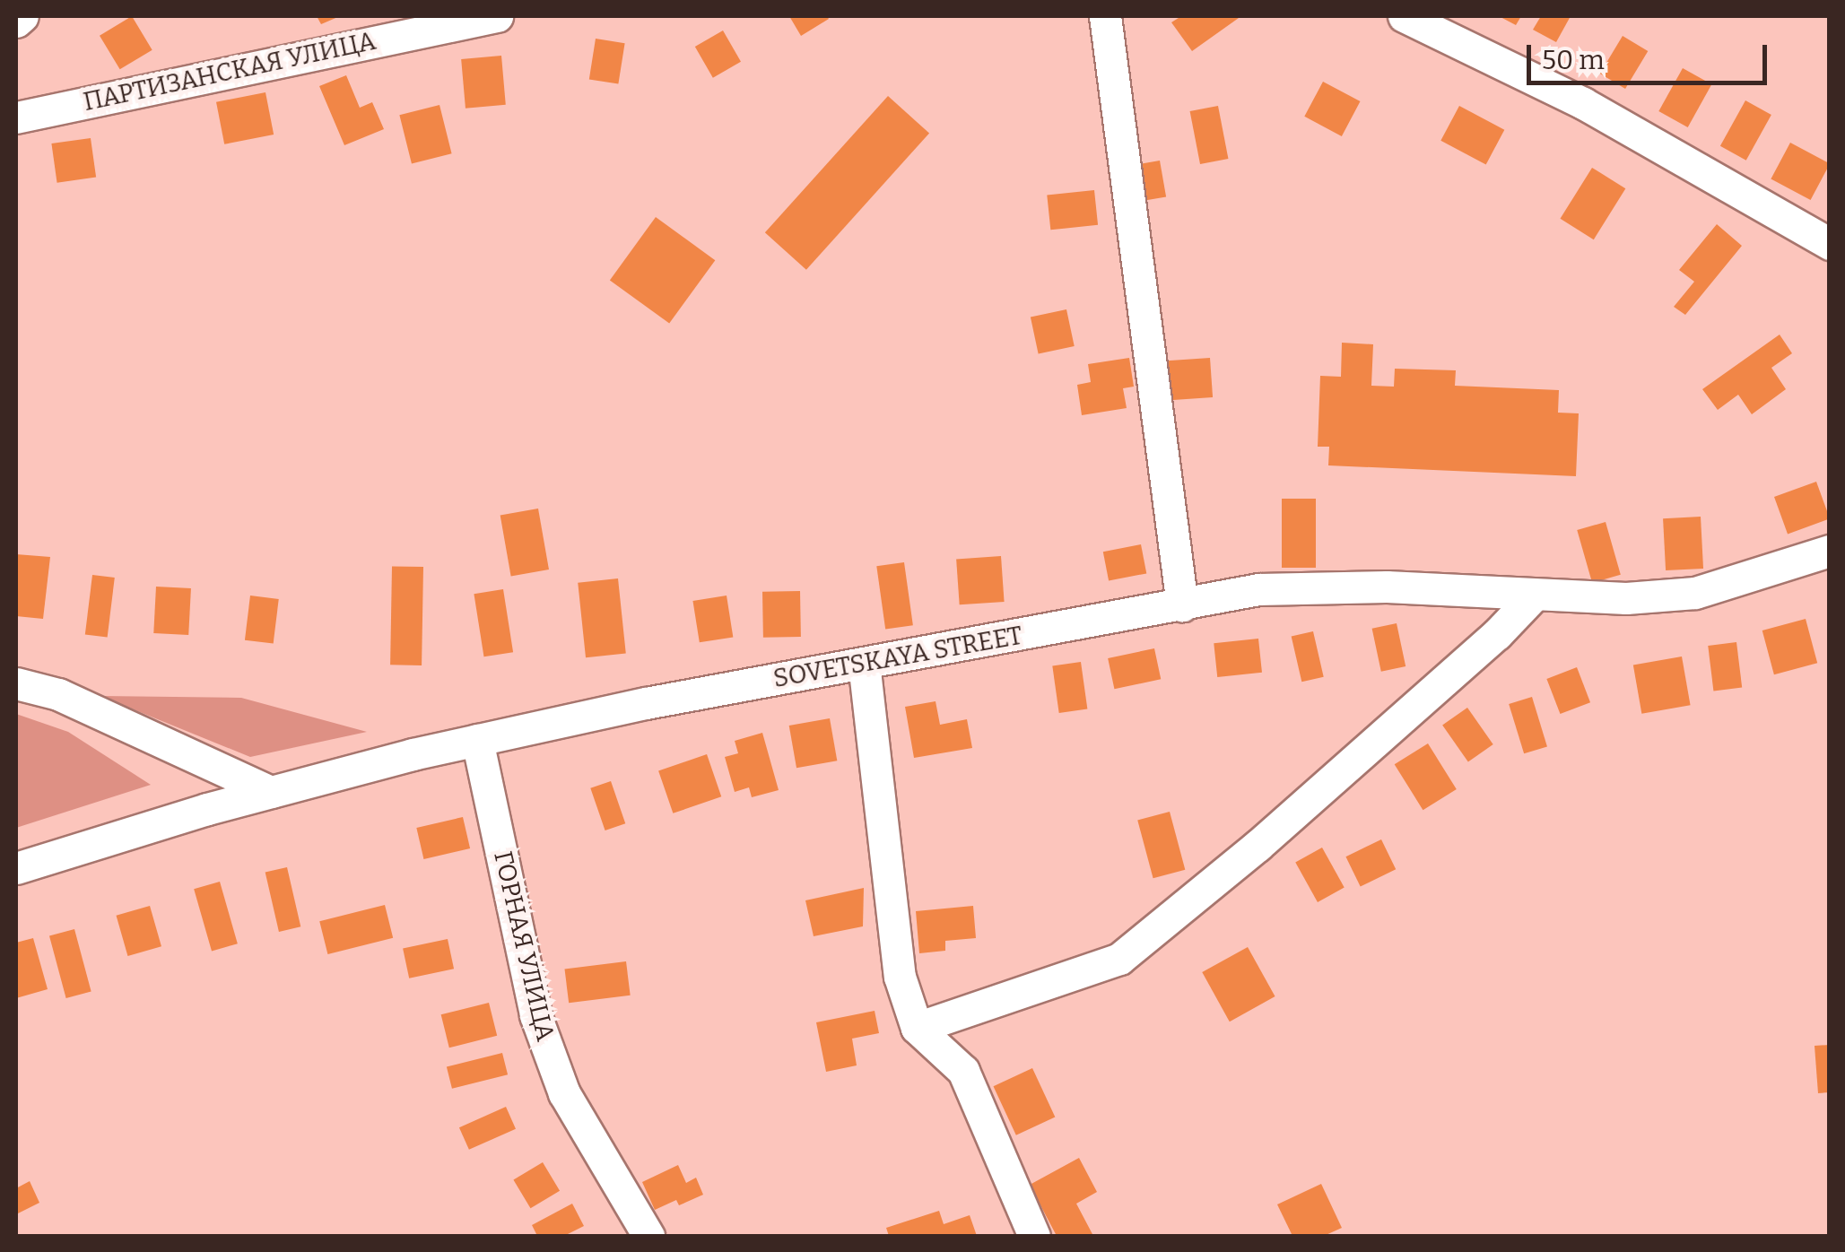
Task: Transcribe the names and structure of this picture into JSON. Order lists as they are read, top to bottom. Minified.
{"streets":{"street":["ПАРТИЗАНСКАЯ УЛИЦА","SOVETSKAYA STREET","ГОРНАЯ УЛИЦА"]},"crossings":[["SOVETSKAYA STREET","ГОРНАЯ УЛИЦА"]],"scale_bar":"50 m"}
